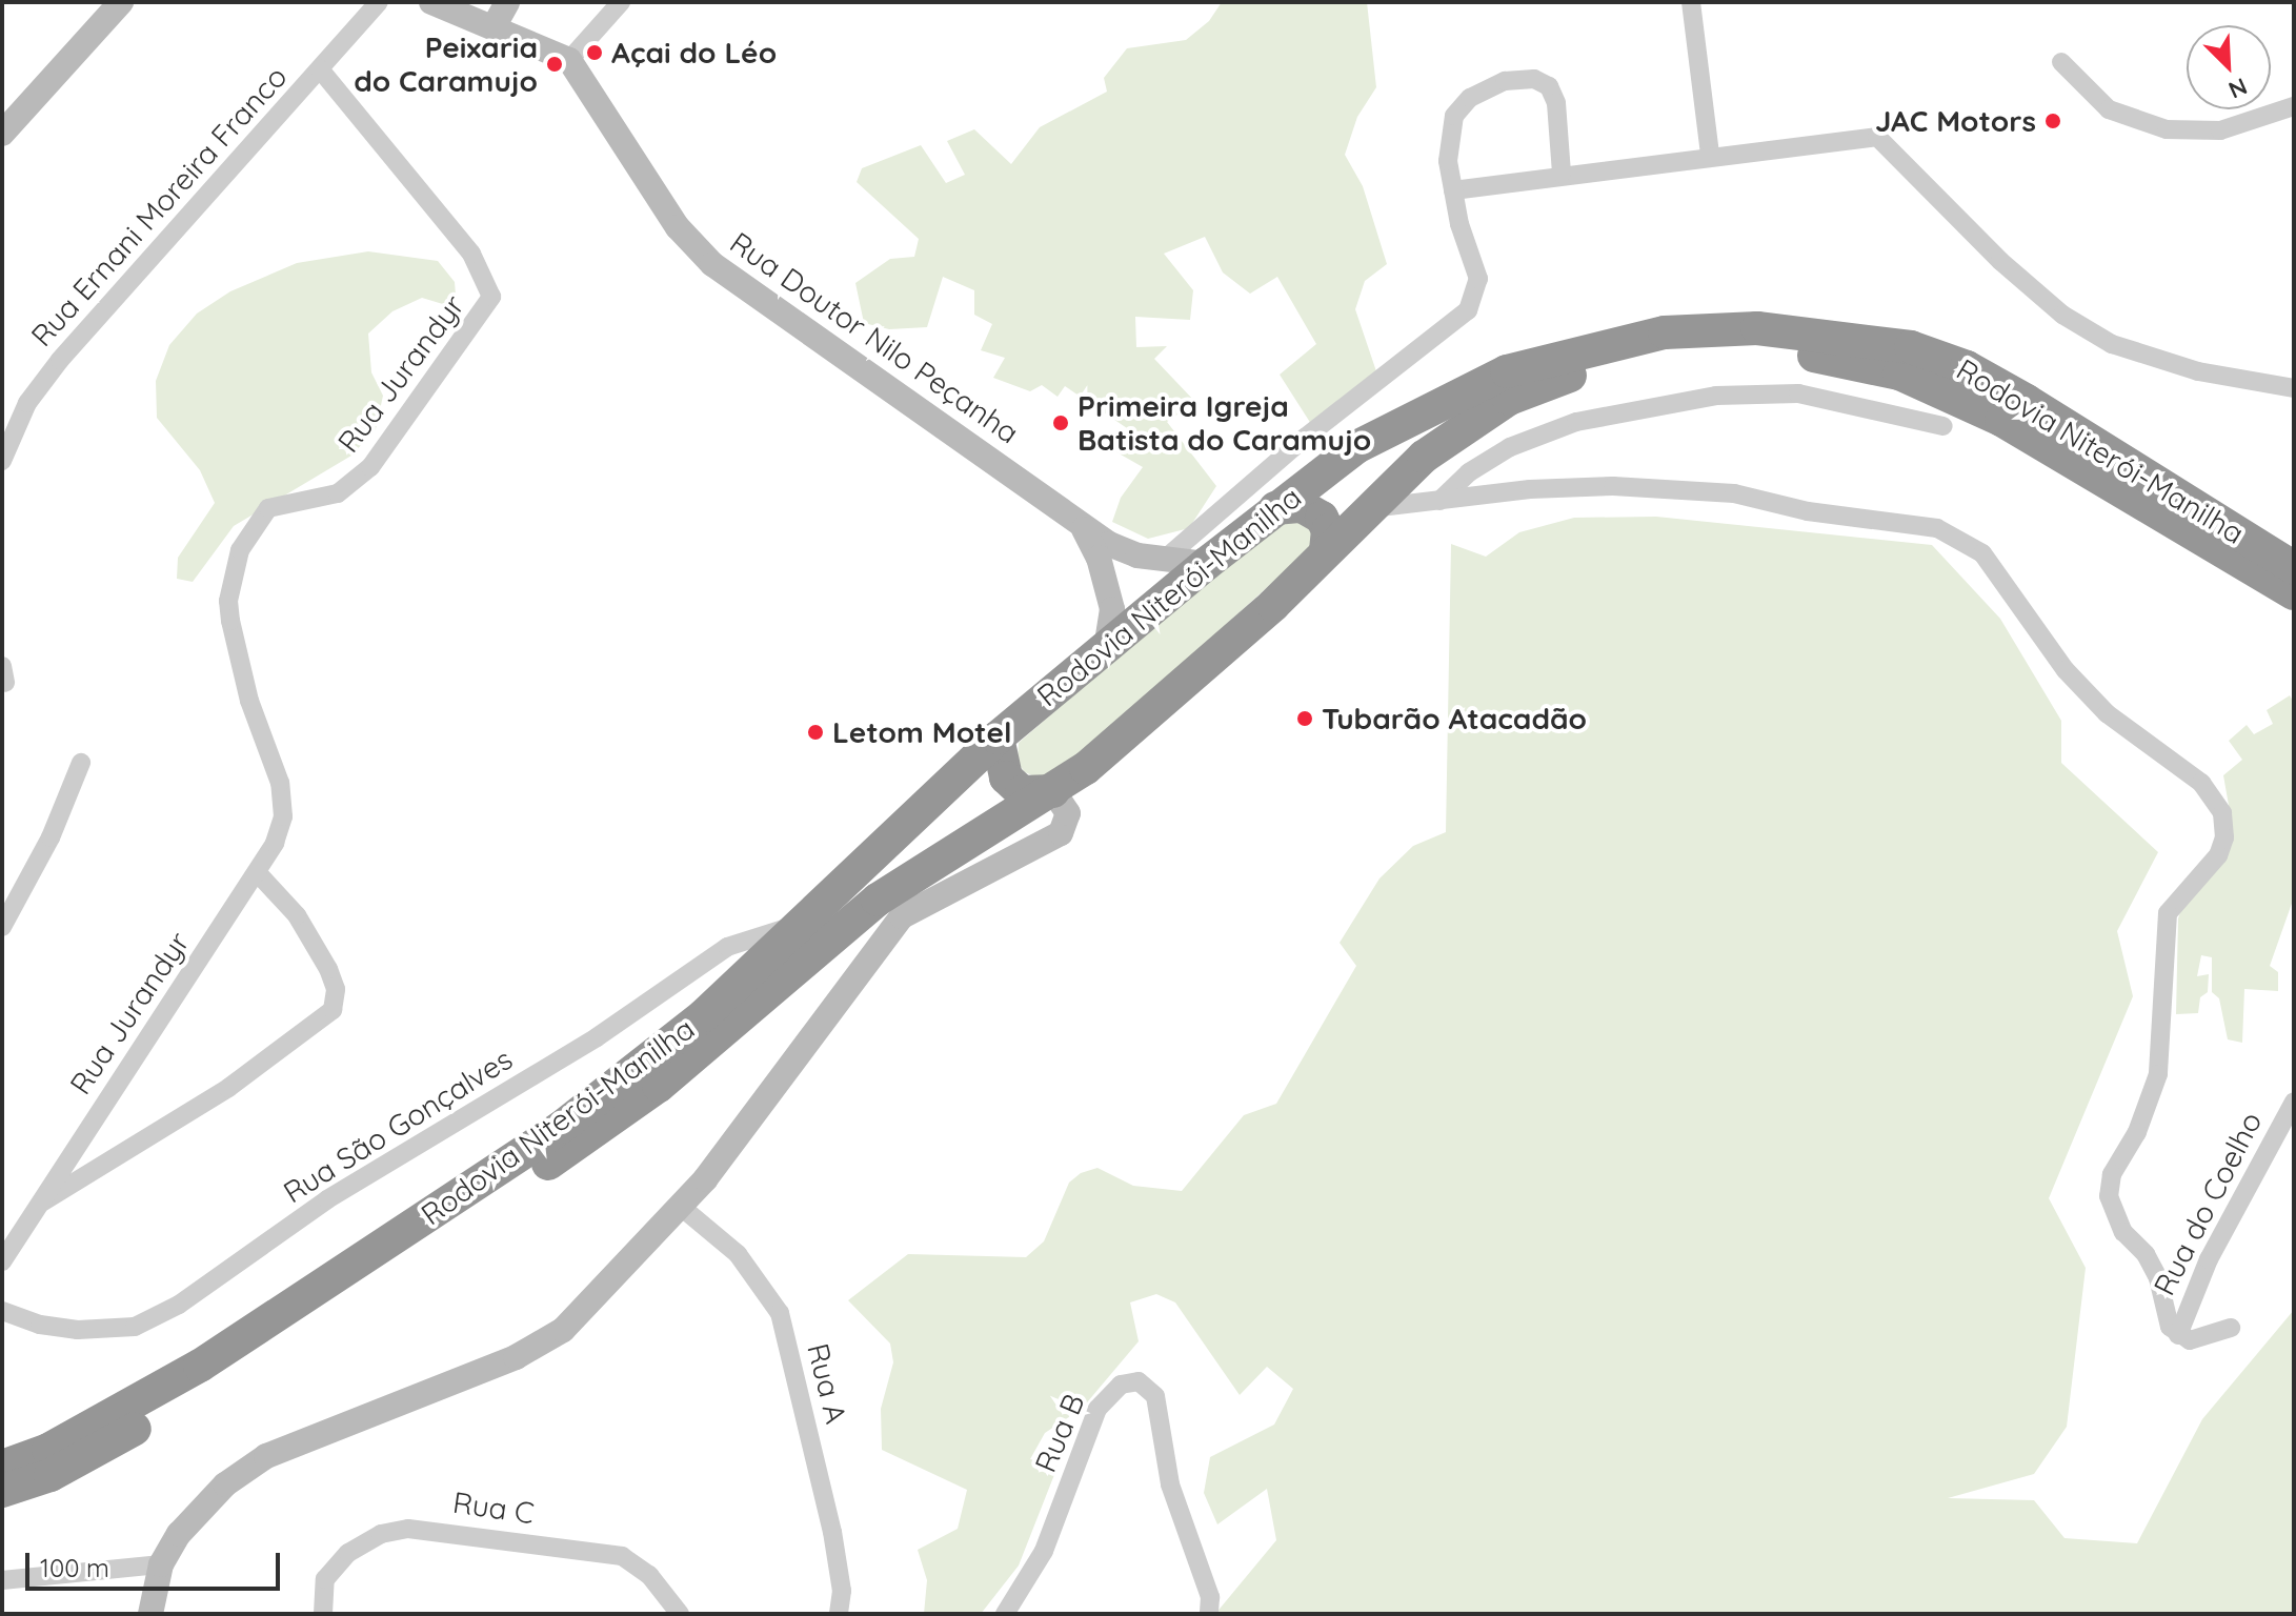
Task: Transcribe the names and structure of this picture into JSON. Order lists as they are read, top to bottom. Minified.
{"streets":{"highway":["Rodovia Niterói-Manilha"],"street":["Rua Ernani Moreira Franco","Rua Doutor Nilo Peçanha","Rua Jurandyr","Rua São Gonçalves","Rua do Coelho","Rua A","Rua B","Rua C"]},"crossings":[["Rua Ernani Moreira Franco","Rua Jurandyr"],["Rua Doutor Nilo Peçanha","Rodovia Niterói-Manilha"],["Rodovia Niterói-Manilha","Rua São Gonçalves"]],"places":["Açai do Léo","Peixaria do Caramujo","JAC Motors","Primeira Igreja Batista do Caramujo","Tubarão Atacadão","Letom Motel"],"scale_bar":"100 m","north":"bottom right"}
